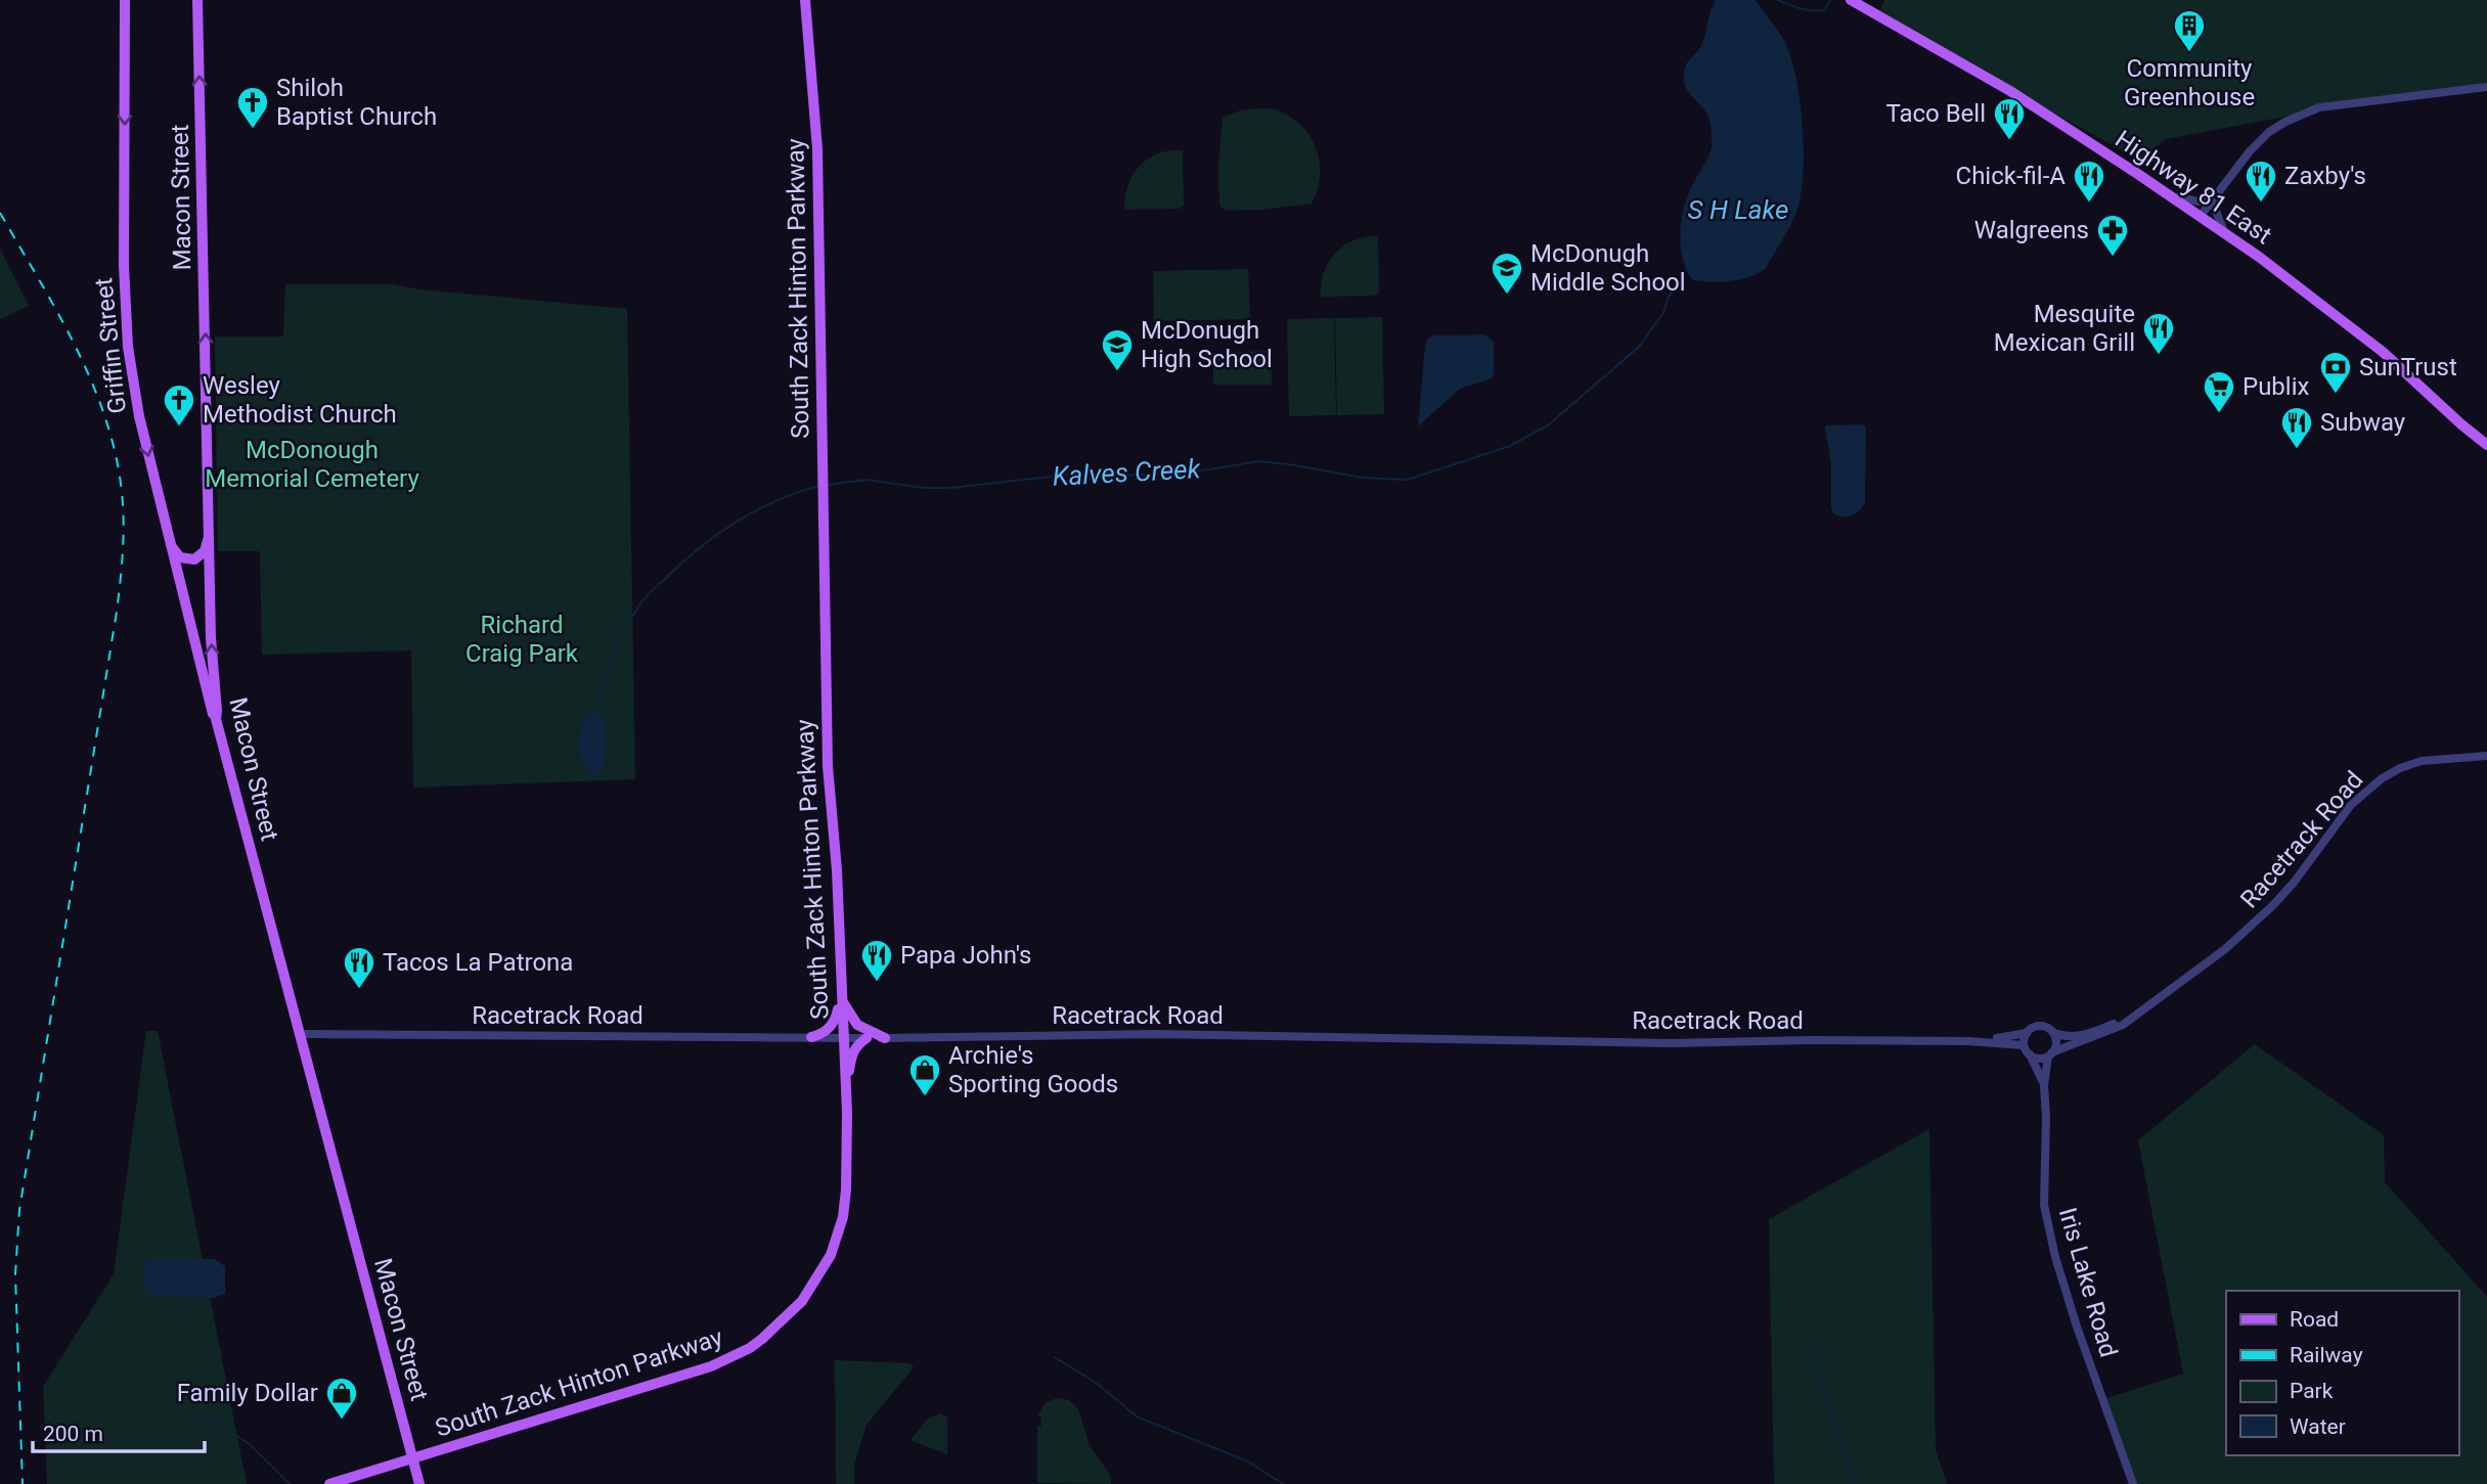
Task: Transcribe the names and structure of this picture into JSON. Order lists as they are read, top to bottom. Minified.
{"streets":{"main road":["Highway 81 East","Macon Street","South Zack Hinton Parkway","Griffin Street"],"street":["Racetrack Road","Iris Lake Road"]},"crossings":[["Macon Street","South Zack Hinton Parkway"],["Macon Street","Griffin Street"],["Macon Street","Racetrack Road"],["South Zack Hinton Parkway","Racetrack Road"],["Racetrack Road","Iris Lake Road"]],"one_way":["Macon Street","Griffin Street"],"water":["S H Lake","Kalves Creek"],"parks":["McDonough Memorial Cemetery","Richard Craig Park"],"places":{"building":["Community Greenhouse"],"church":["Shiloh Baptist Church","Wesley Methodist Church"],"restaurant":["Taco Bell","Chick-fil-A","Zaxby's","Mesquite Mexican Grill","Subway","Papa John's","Tacos La Patrona"],"pharmacy":["Walgreens"],"school or university":["McDonugh Middle School","McDonugh High School"],"bank":["SunTrust"],"supermarket":["Publix"],"shop":["Archie's Sporting Goods","Family Dollar"]},"legend":["Road","Railway","Park","Water"],"scale_bar":"200 m"}
